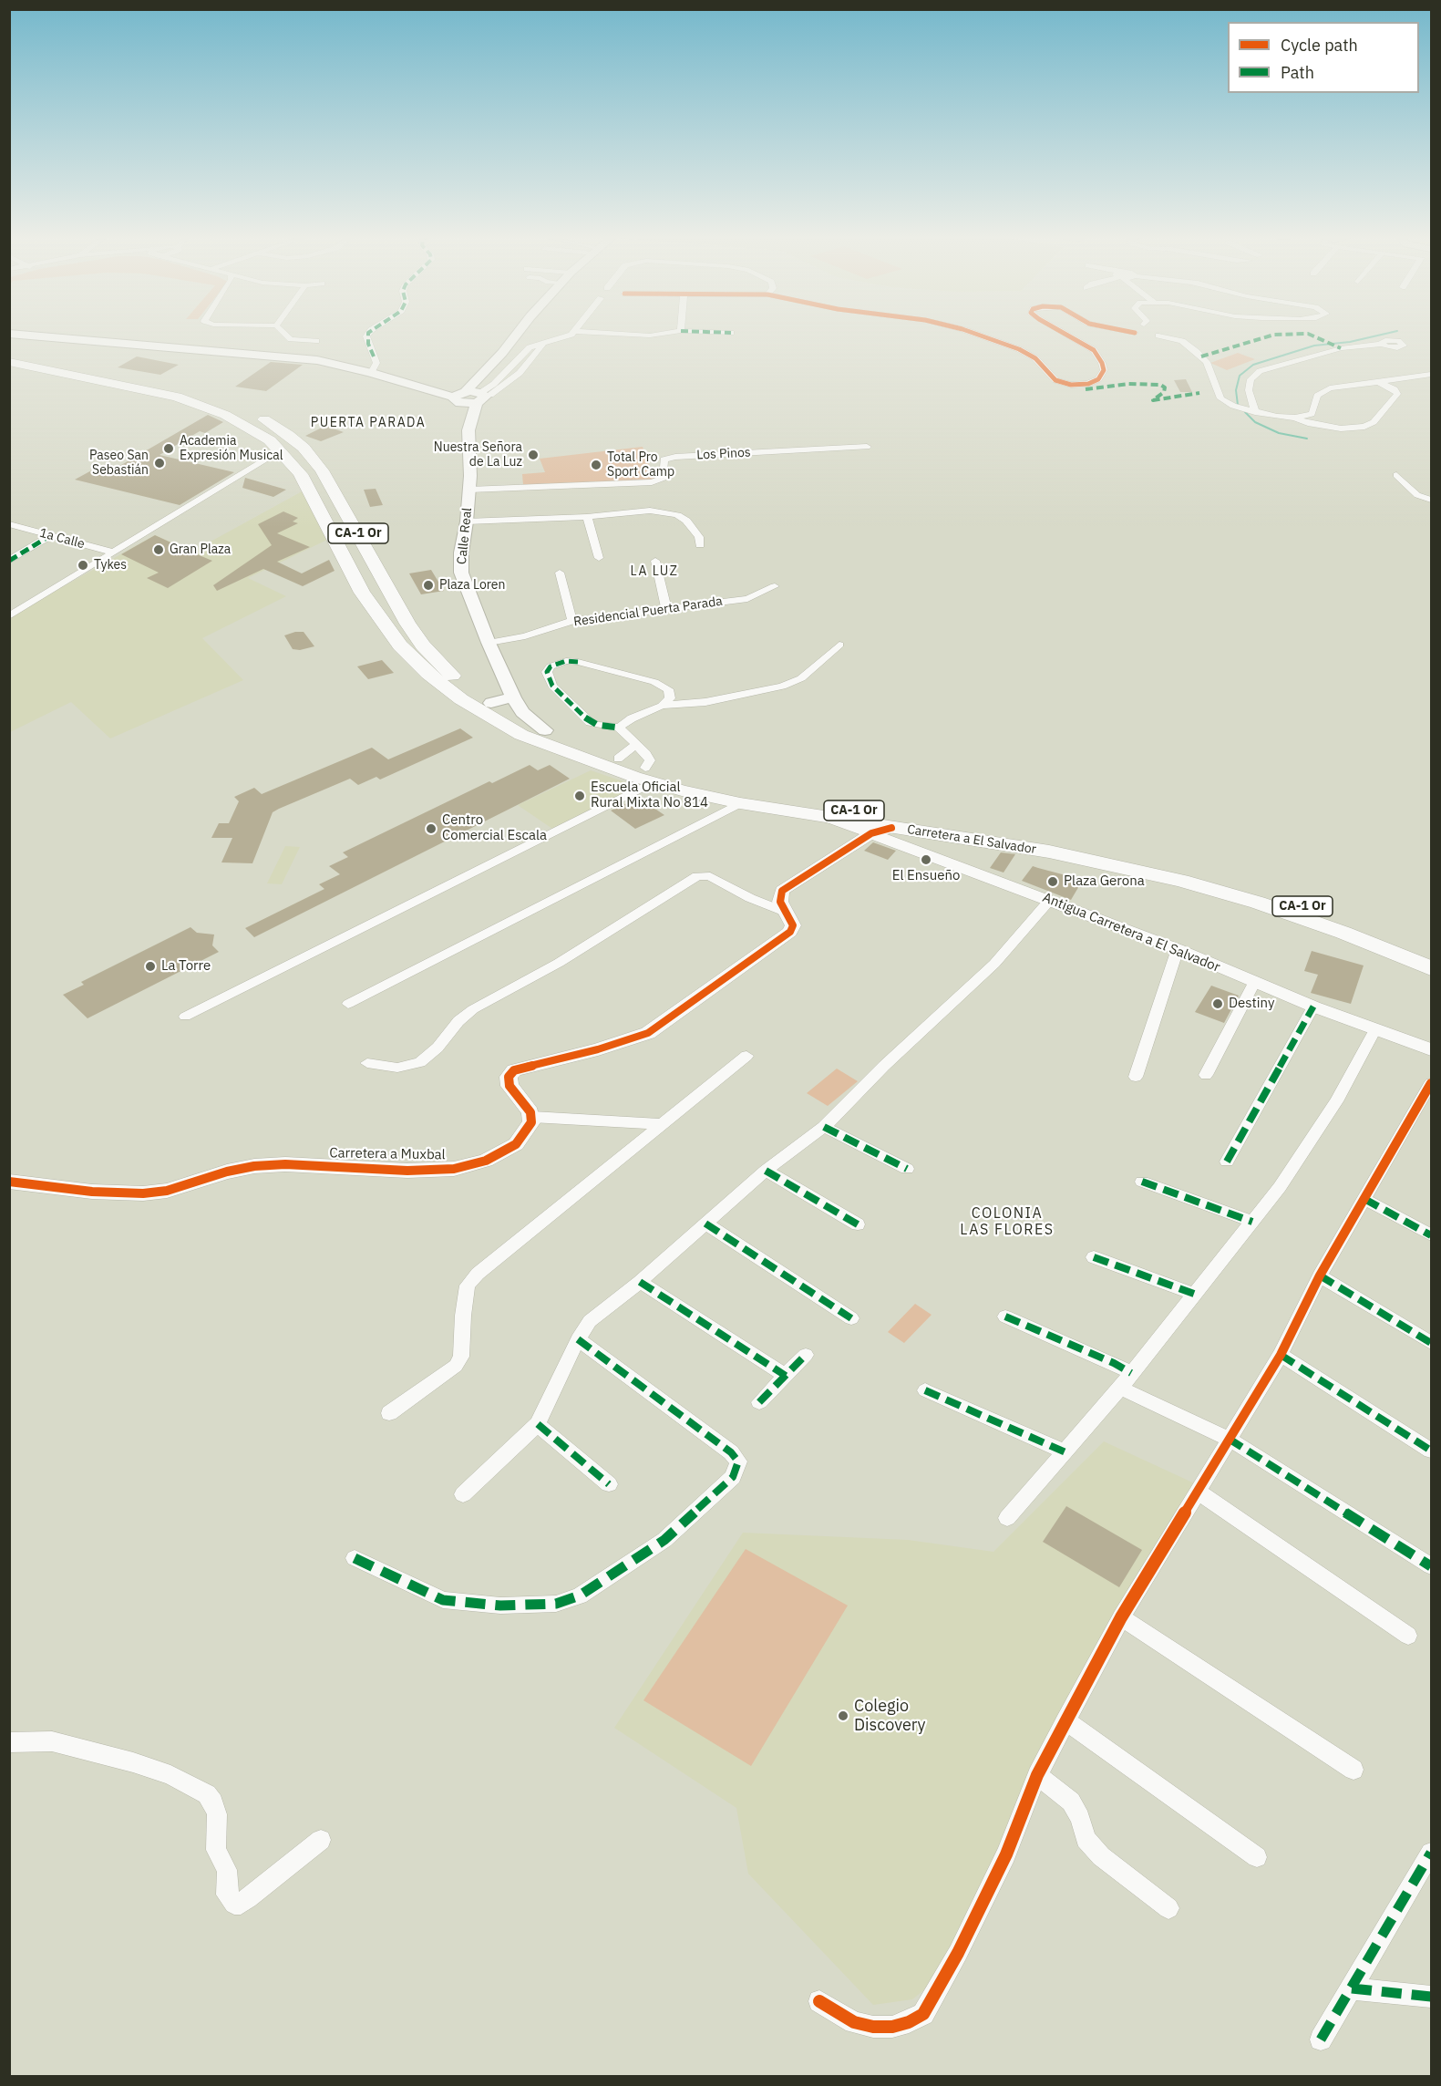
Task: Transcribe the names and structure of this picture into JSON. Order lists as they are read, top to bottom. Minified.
{"streets":{"highway":["CA-1 Or","Carretera a El Salvador"],"main road":["Calle Real"],"street":["Los Pinos","1a Calle","Residencial Puerta Parada","Antigua Carretera a El Salvador","Carretera a Muxbal"]},"crossings":[["Los Pinos","Calle Real"],["Calle Real","Residencial Puerta Parada"],["Calle Real","Carretera a El Salvador"],["Carretera a El Salvador","Antigua Carretera a El Salvador"]],"districts":["PUERTA PARADA","LA LUZ","COLONIA LAS FLORES"],"places":["Academia Expresión Musical","Nuestra Señora de La Luz","Paseo San Sebastián","Total Pro Sport Camp","Gran Plaza","Tykes","Plaza Loren","Escuela Oficial Rural Mixta No 814","Centro Comercial Escala","El Ensueño","Plaza Gerona","La Torre","Destiny","Colegio Discovery"],"legend":["Cycle path","Path"]}
